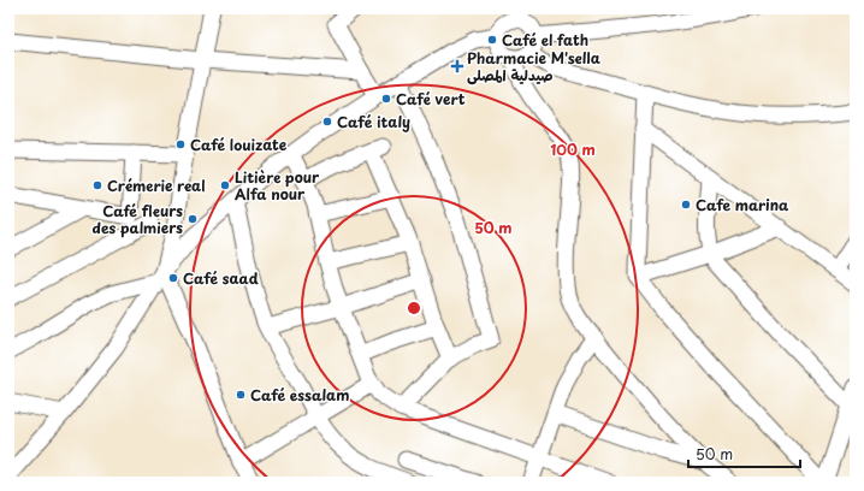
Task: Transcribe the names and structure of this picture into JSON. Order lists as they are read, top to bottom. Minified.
{"places":{"other":["Café el fath","Café vert","Café italy","Café louizate","Crémerie real","Litière pour Alfa nour","Cafe marina","Café fleurs des palmiers","Café saad","Café essalam"],"health":["Pharmacie M'sella صيدلية المصلى"]},"scale_bar":"50 m","rings":["100 m","50 m"]}
